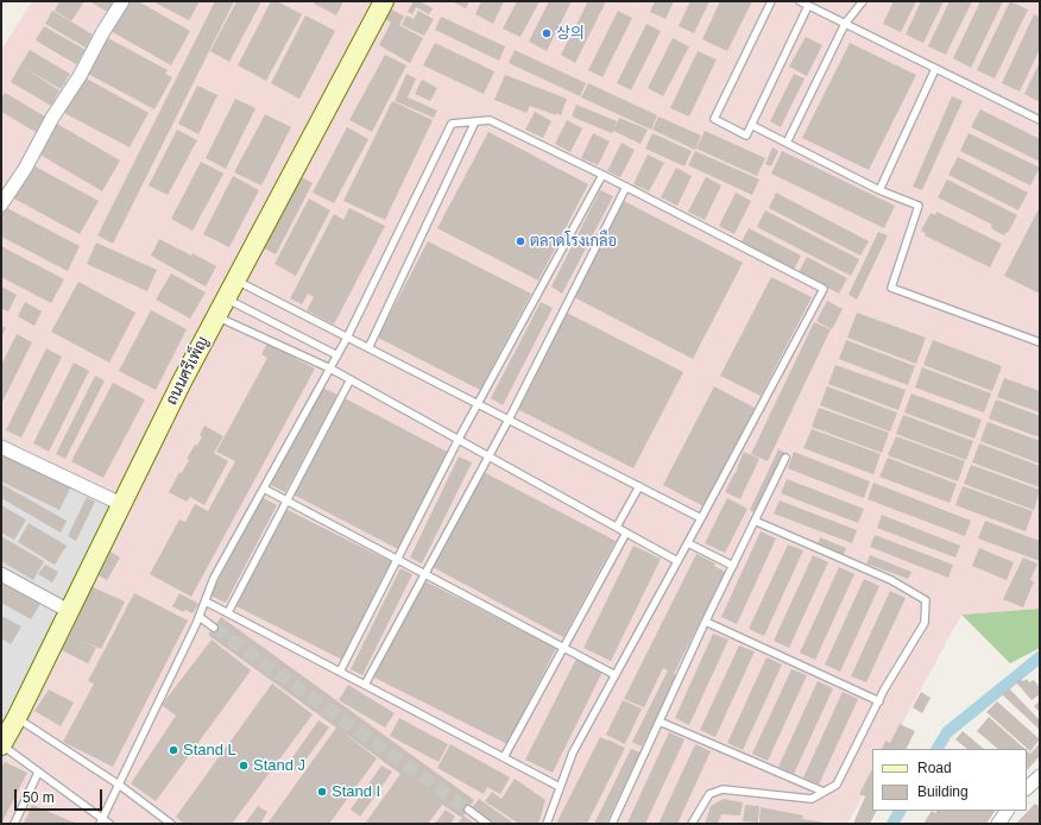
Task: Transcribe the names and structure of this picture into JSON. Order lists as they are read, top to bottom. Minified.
{"streets":{"main road":["ถนนศรีเพ็ญ"]},"places":["상의","ตลาดโรงเกลือ","Stand L","Stand J","Stand I"],"legend":["Road","Building"],"scale_bar":"50 m"}
